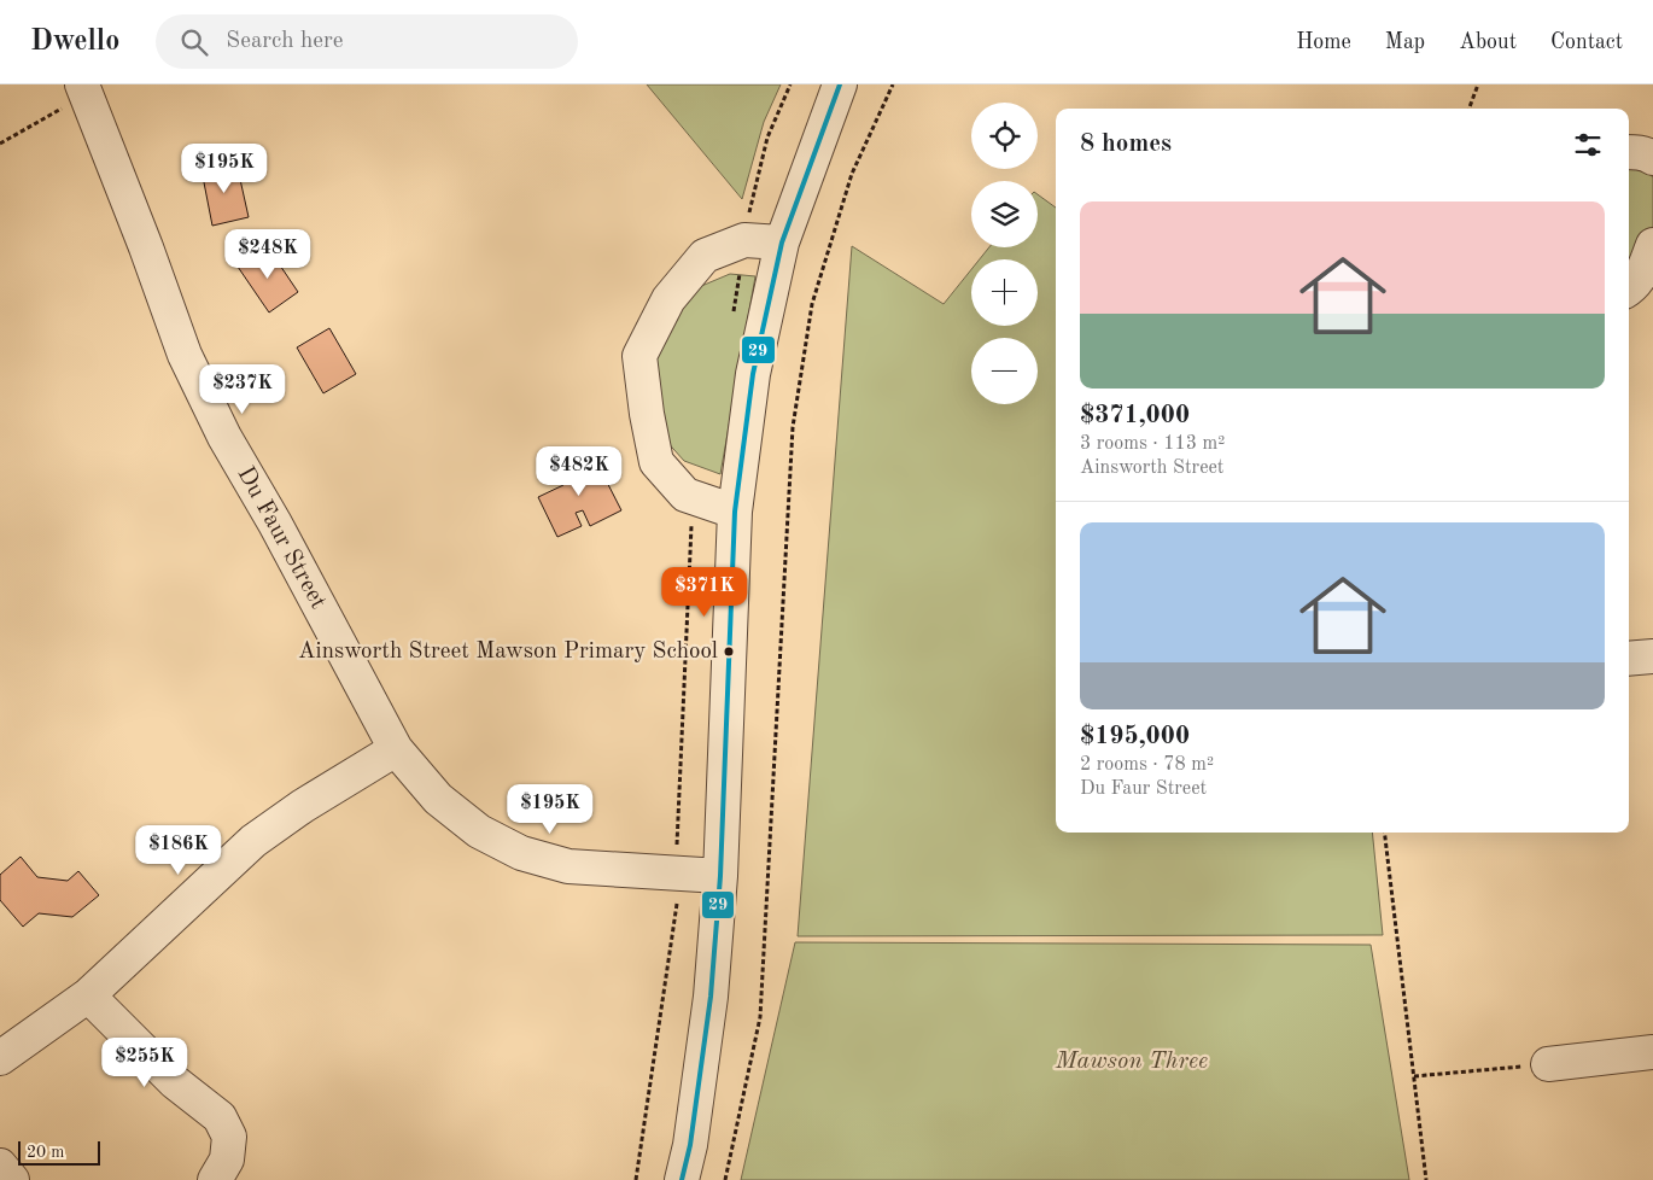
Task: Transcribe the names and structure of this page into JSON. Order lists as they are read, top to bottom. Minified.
{"streets":{"street":["Du Faur Street"]},"parks":["Mawson Three"],"places":["Ainsworth Street Mawson Primary School"],"lines":["transit line 29"],"scale_bar":"20 m","page":{"header":"Dwello","search":"Search here","nav":["Home","Map","About","Contact"],"map_buttons":["+","−"],"heading":"8 homes","price":["$195K","$248K","$237K","$482K","$371K","$195K","$186K","$255K"],"list":[{"name":"$371,000","note":"3 rooms · 113 m² · Ainsworth Street"},{"name":"$195,000","note":"2 rooms · 78 m² · Du Faur Street"}],"scale":"20 m"}}
